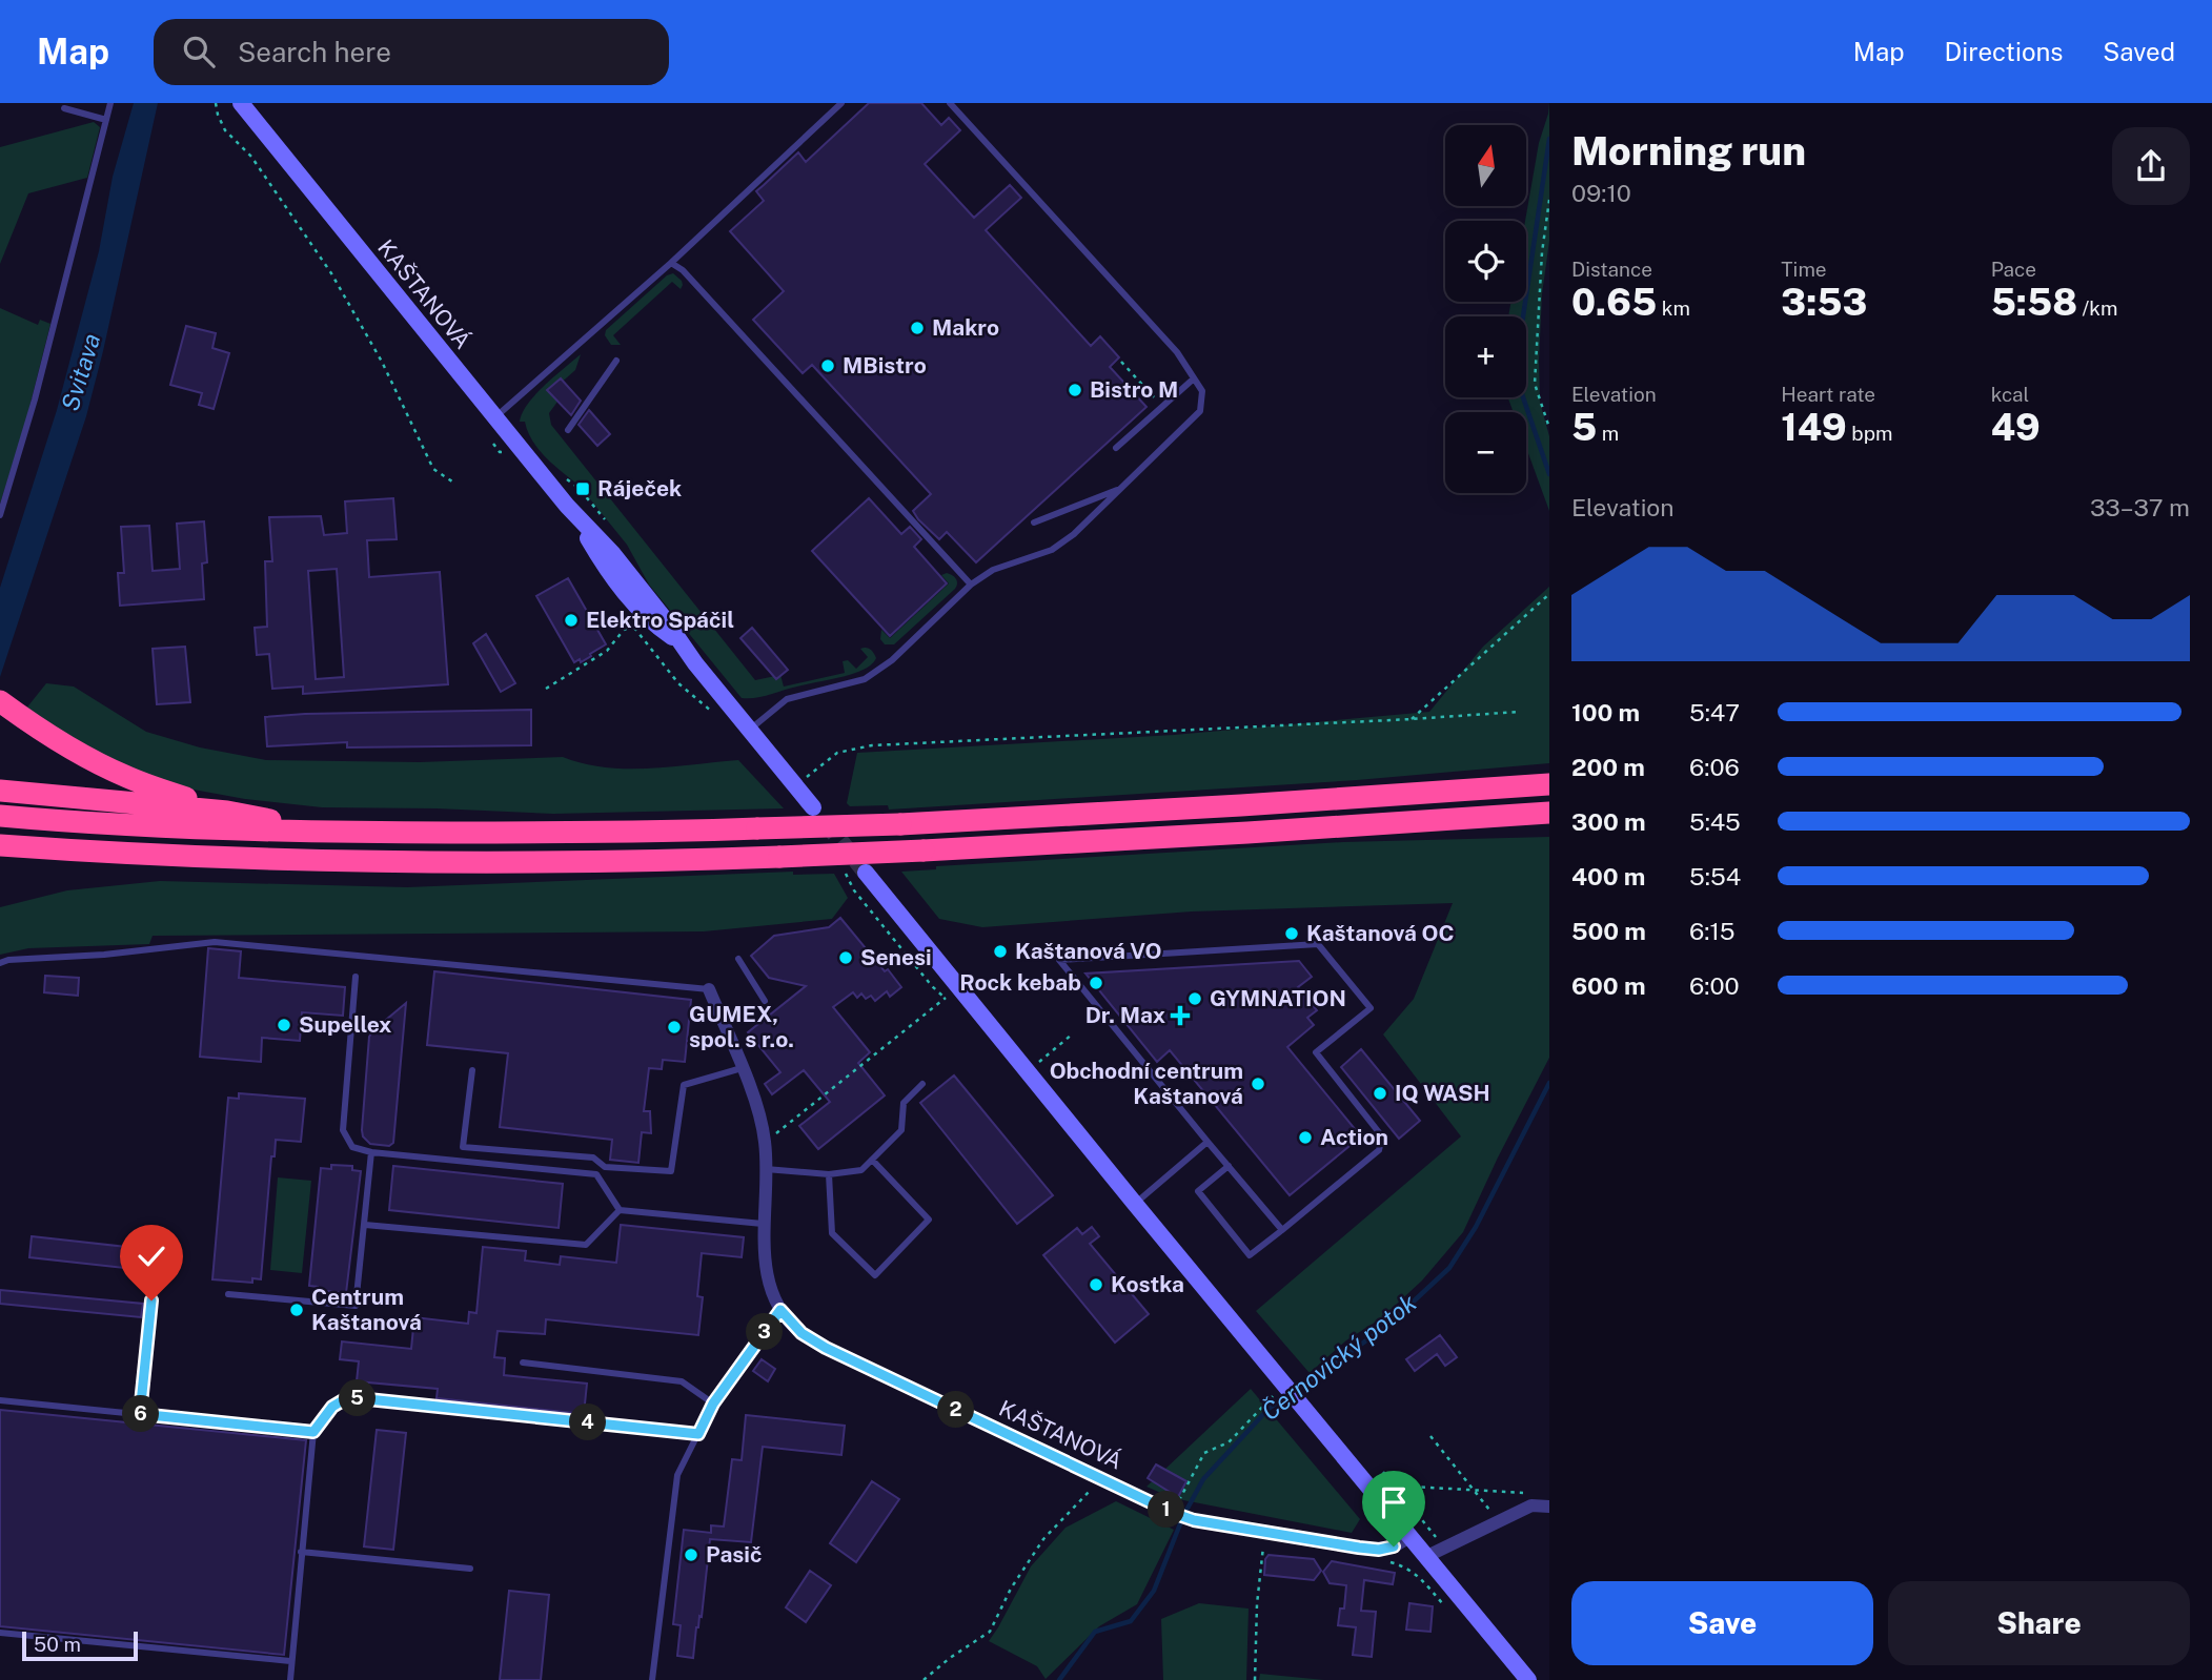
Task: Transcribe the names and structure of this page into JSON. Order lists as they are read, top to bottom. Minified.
{"streets":{"main road":["KAŠTANOVÁ"]},"water":["Svitava","Černovický potok"],"places":{"other":["Makro","MBistro","Bistro M","Elektro Spáčil","Kaštanová OC","Kaštanová VO","Senesi","Rock kebab","GYMNATION","Supellex","GUMEX, spol. s r.o.","Obchodní centrum Kaštanová","IQ WASH","Action","Kostka","Centrum Kaštanová","Pasič"],"transit":["Ráječek"],"health":["Dr. Max"]},"scale_bar":"50 m","north":"top","page":{"header":"Map","search":"Search here","nav":["Map","Directions","Saved"],"heading":["Morning run","09:10"],"map_buttons":["+","−"],"stats":[["Distance","0.65 km"],["Time","3:53"],["Pace","5:58 /km"],["Elevation","5 m"],["Heart rate","149 bpm"],["kcal","49"]],"chart":["Elevation","33–37 m"],"list":[{"name":"100 m","note":"5:47"},{"name":"200 m","note":"6:06"},{"name":"300 m","note":"5:45"},{"name":"400 m","note":"5:54"},{"name":"500 m","note":"6:15"},{"name":"600 m","note":"6:00"}],"pins":["3","5","2","6","4","1"],"buttons":["Save","Share"],"scale":"50 m"}}
